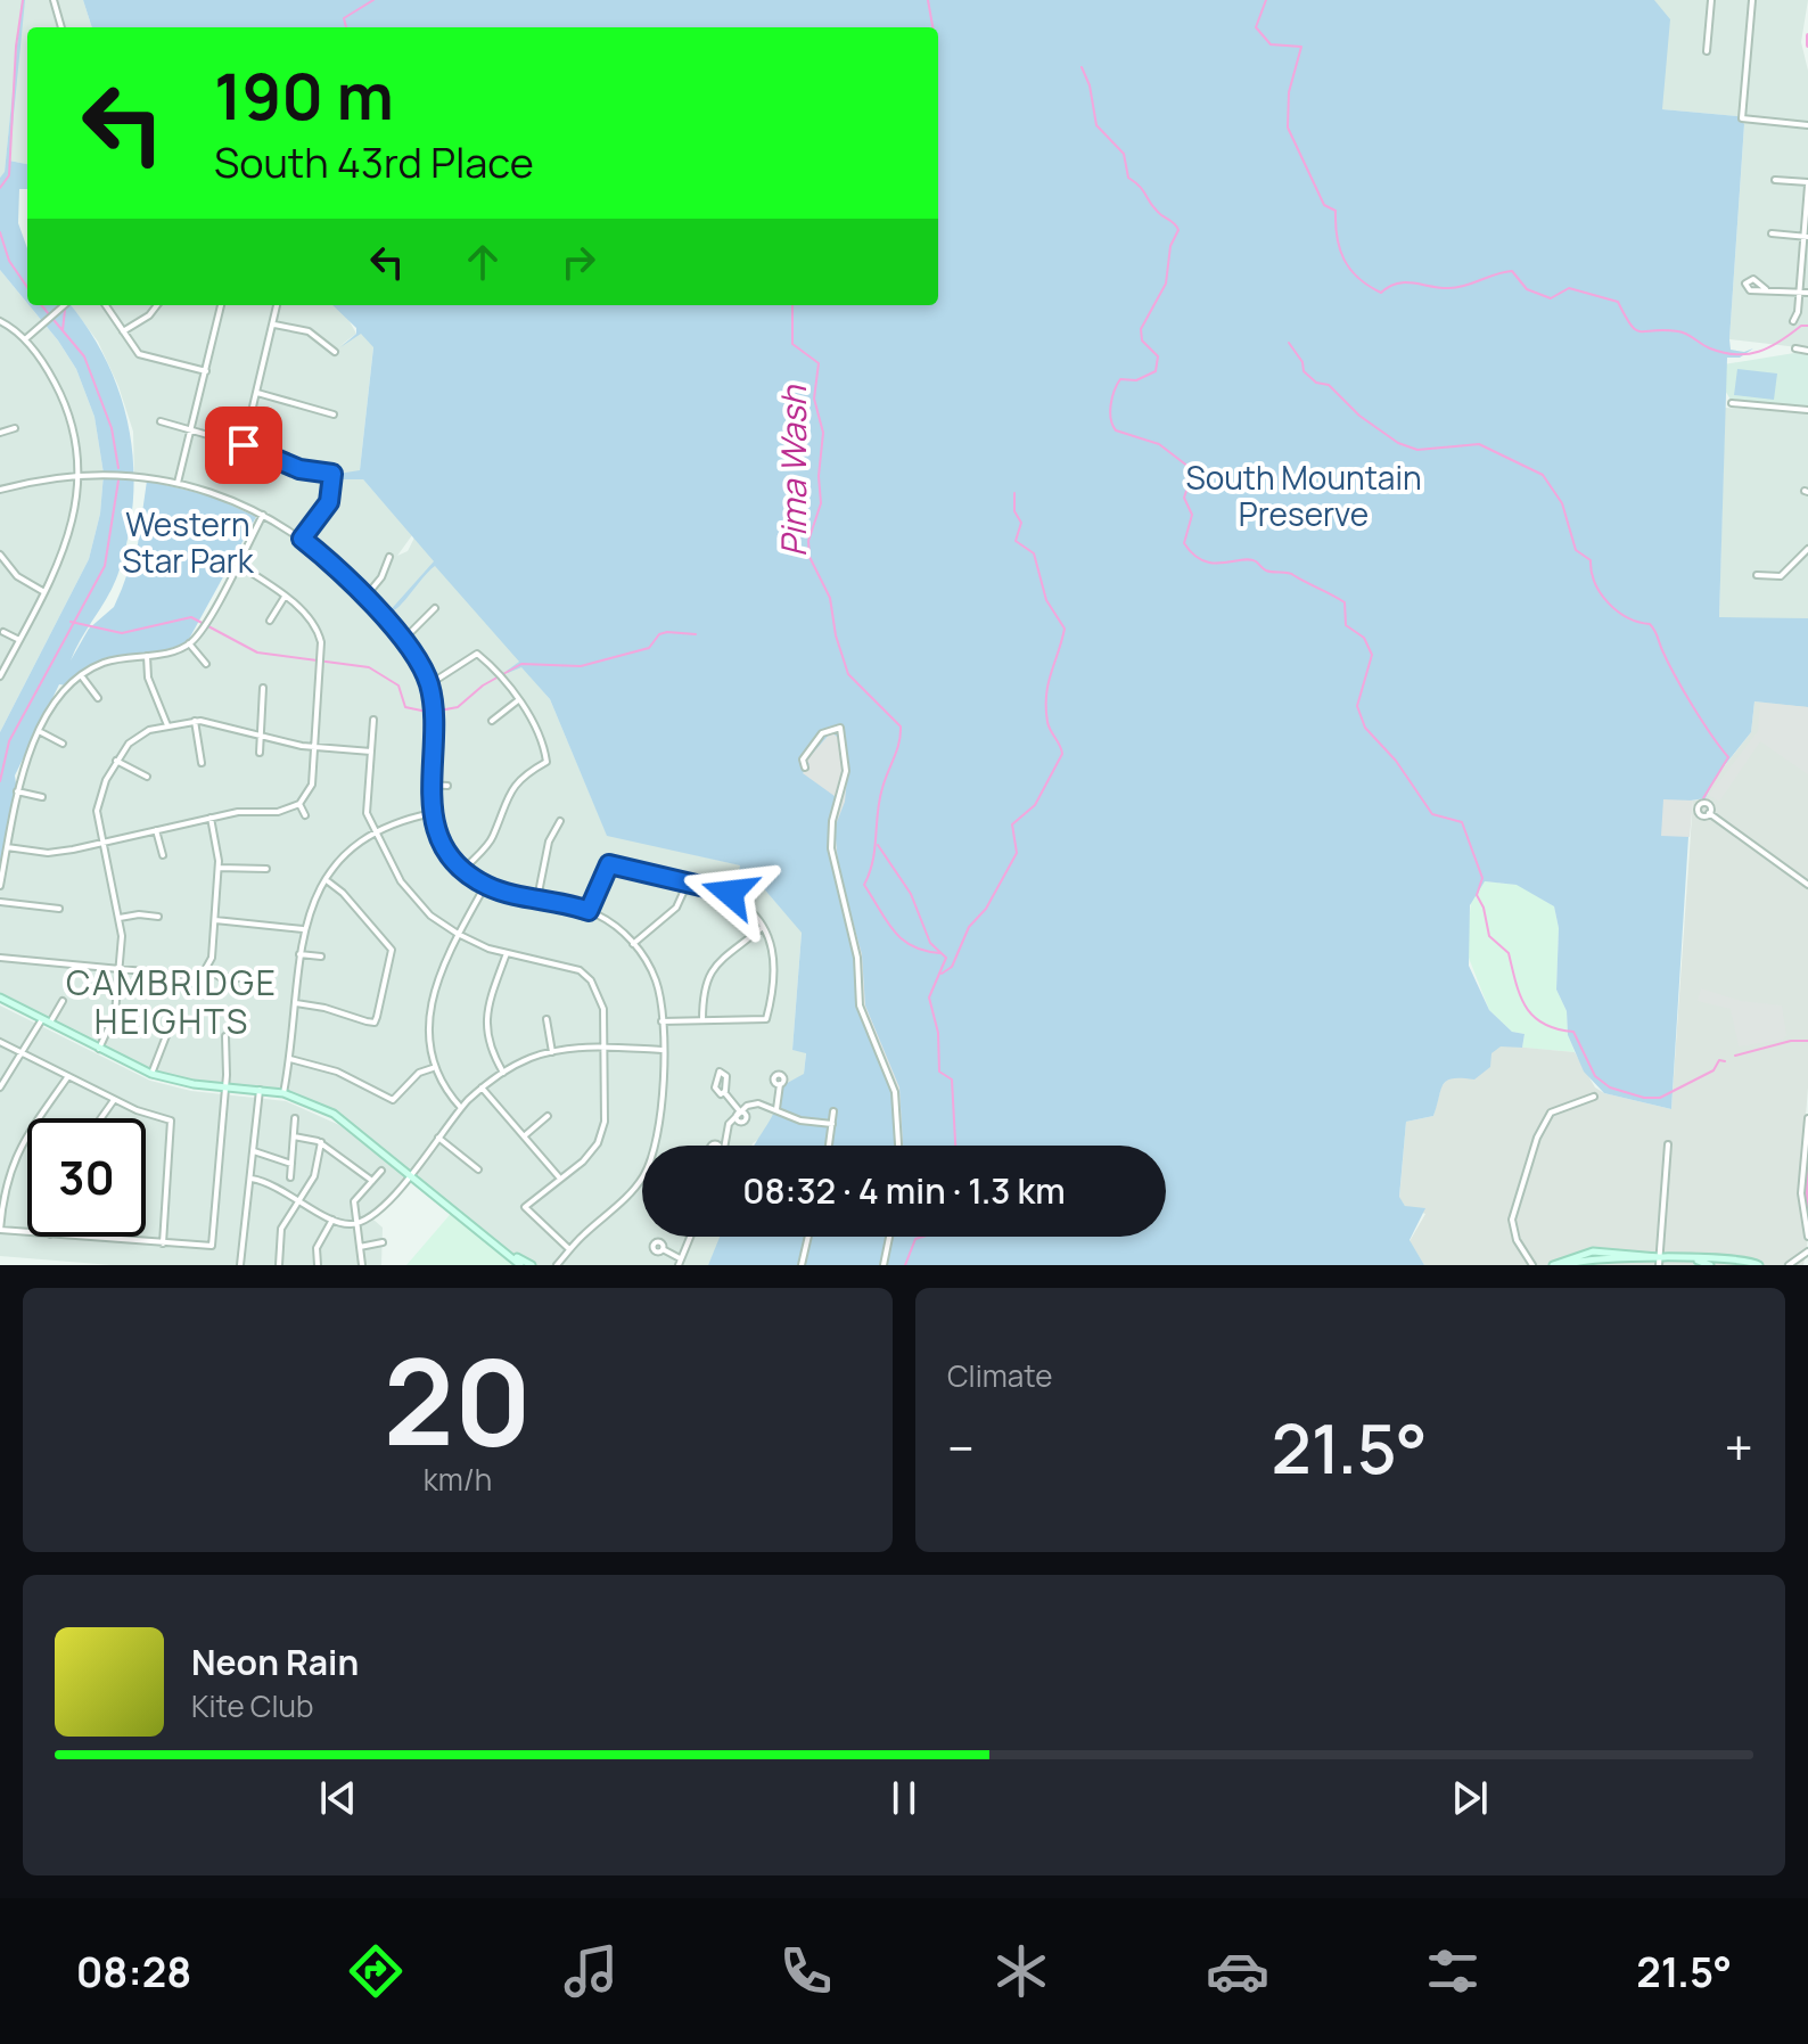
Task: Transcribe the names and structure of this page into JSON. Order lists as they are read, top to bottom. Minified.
{"districts":["CAMBRIDGE HEIGHTS"],"water":["Pima Wash"],"parks":["South Mountain Preserve","Western Star Park"],"page":{"turn":["190 m","South 43rd Place"],"limit":"30","trip":"08:32 · 4 min · 1.3 km","tile":[["20","km/h"],"Climate"],"heat":["−","21.5°","+"],"song":["Neon Rain","Kite Club"],"tabs":["08:28","21.5°"]}}
